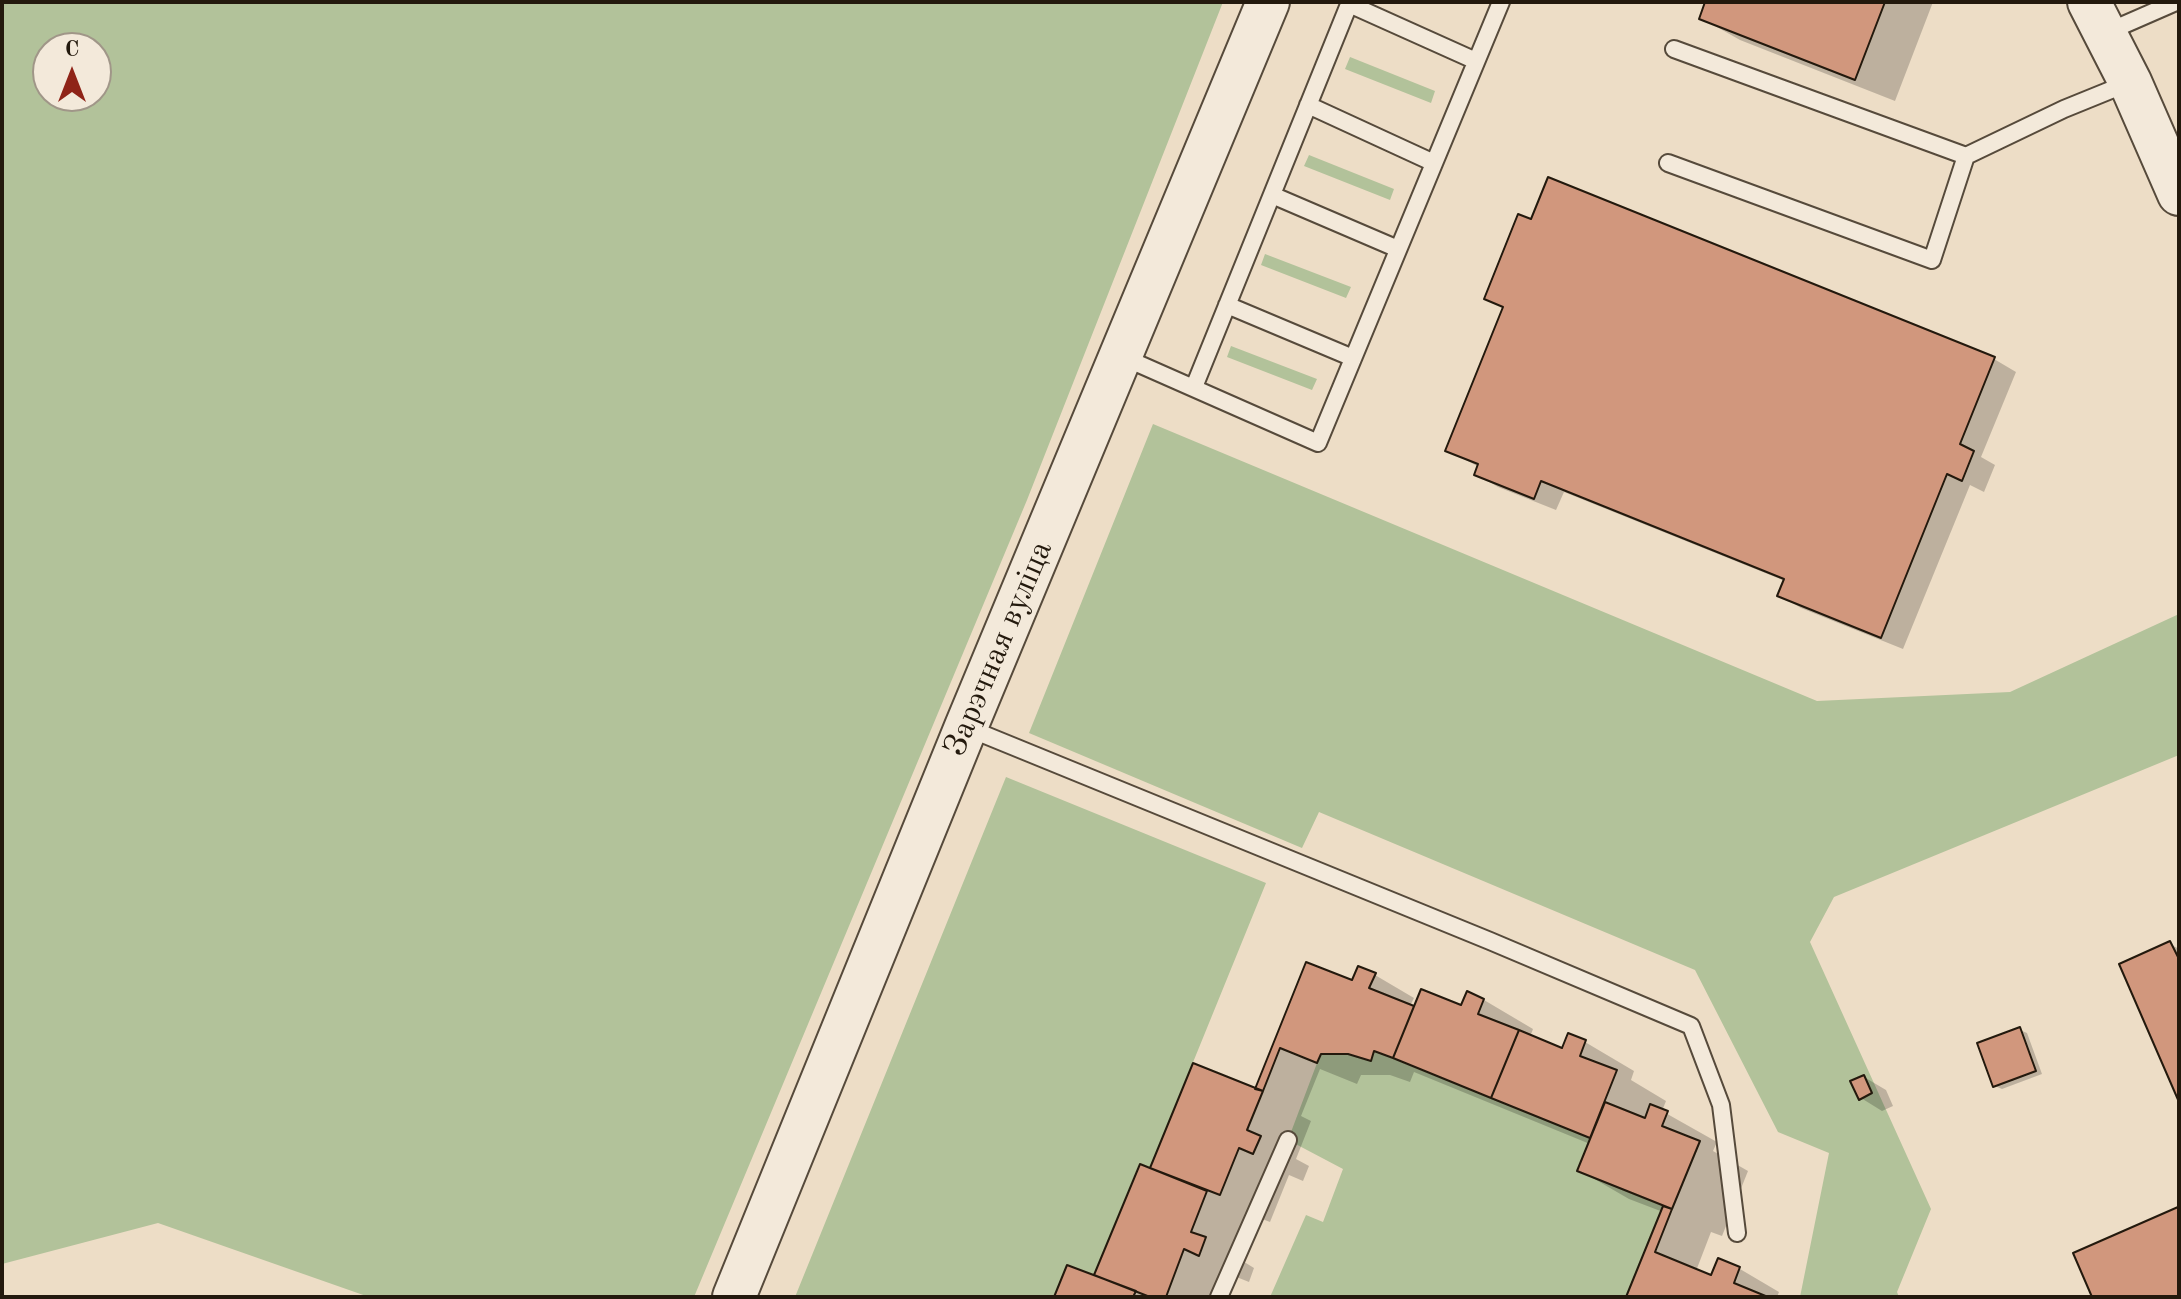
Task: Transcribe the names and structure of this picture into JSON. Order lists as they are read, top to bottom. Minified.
{"streets":{"street":["Зарэчная вуліца"]},"north":"top"}
